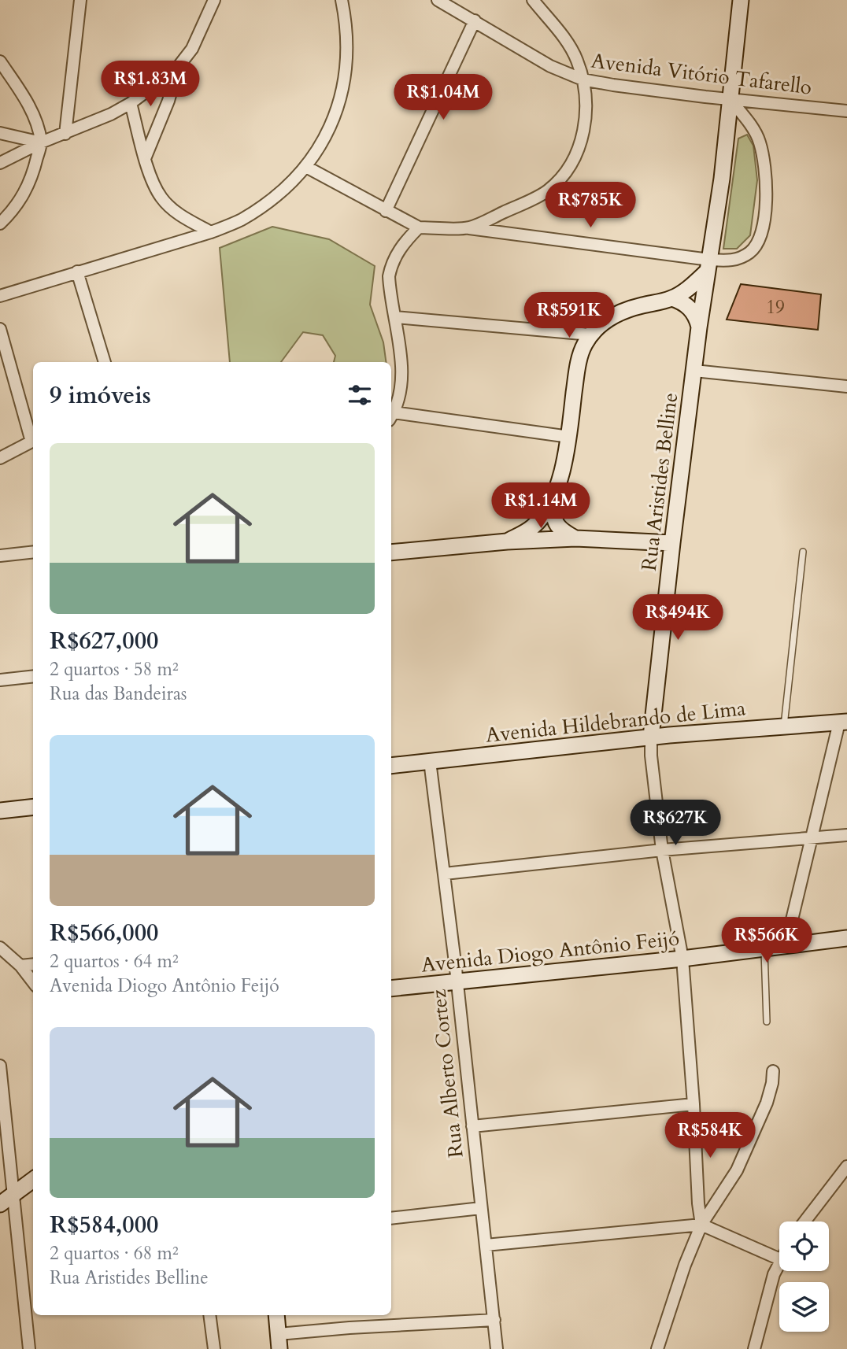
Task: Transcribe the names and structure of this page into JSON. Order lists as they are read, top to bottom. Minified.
{"streets":{"street":["Avenida Vitório Tafarello","Rua Aristides Belline","Avenida Hildebrando de Lima","Avenida Diogo Antônio Feijó","Rua Alberto Cortez"]},"crossings":[["Avenida Vitório Tafarello","Rua Aristides Belline"],["Rua Aristides Belline","Avenida Hildebrando de Lima"],["Rua Aristides Belline","Avenida Diogo Antônio Feijó"],["Avenida Hildebrando de Lima","Rua Alberto Cortez"],["Avenida Diogo Antônio Feijó","Rua Alberto Cortez"]],"house_numbers":["19"],"page":{"price":["R$1.83M","R$1.04M","R$785K","R$591K","R$1.14M","R$494K","R$627K","R$566K","R$584K"],"heading":"9 imóveis","list":[{"name":"R$627,000","note":"2 quartos · 58 m² · Rua das Bandeiras"},{"name":"R$566,000","note":"2 quartos · 64 m² · Avenida Diogo Antônio Feijó"},{"name":"R$584,000","note":"2 quartos · 68 m² · Rua Aristides Belline"}]}}
